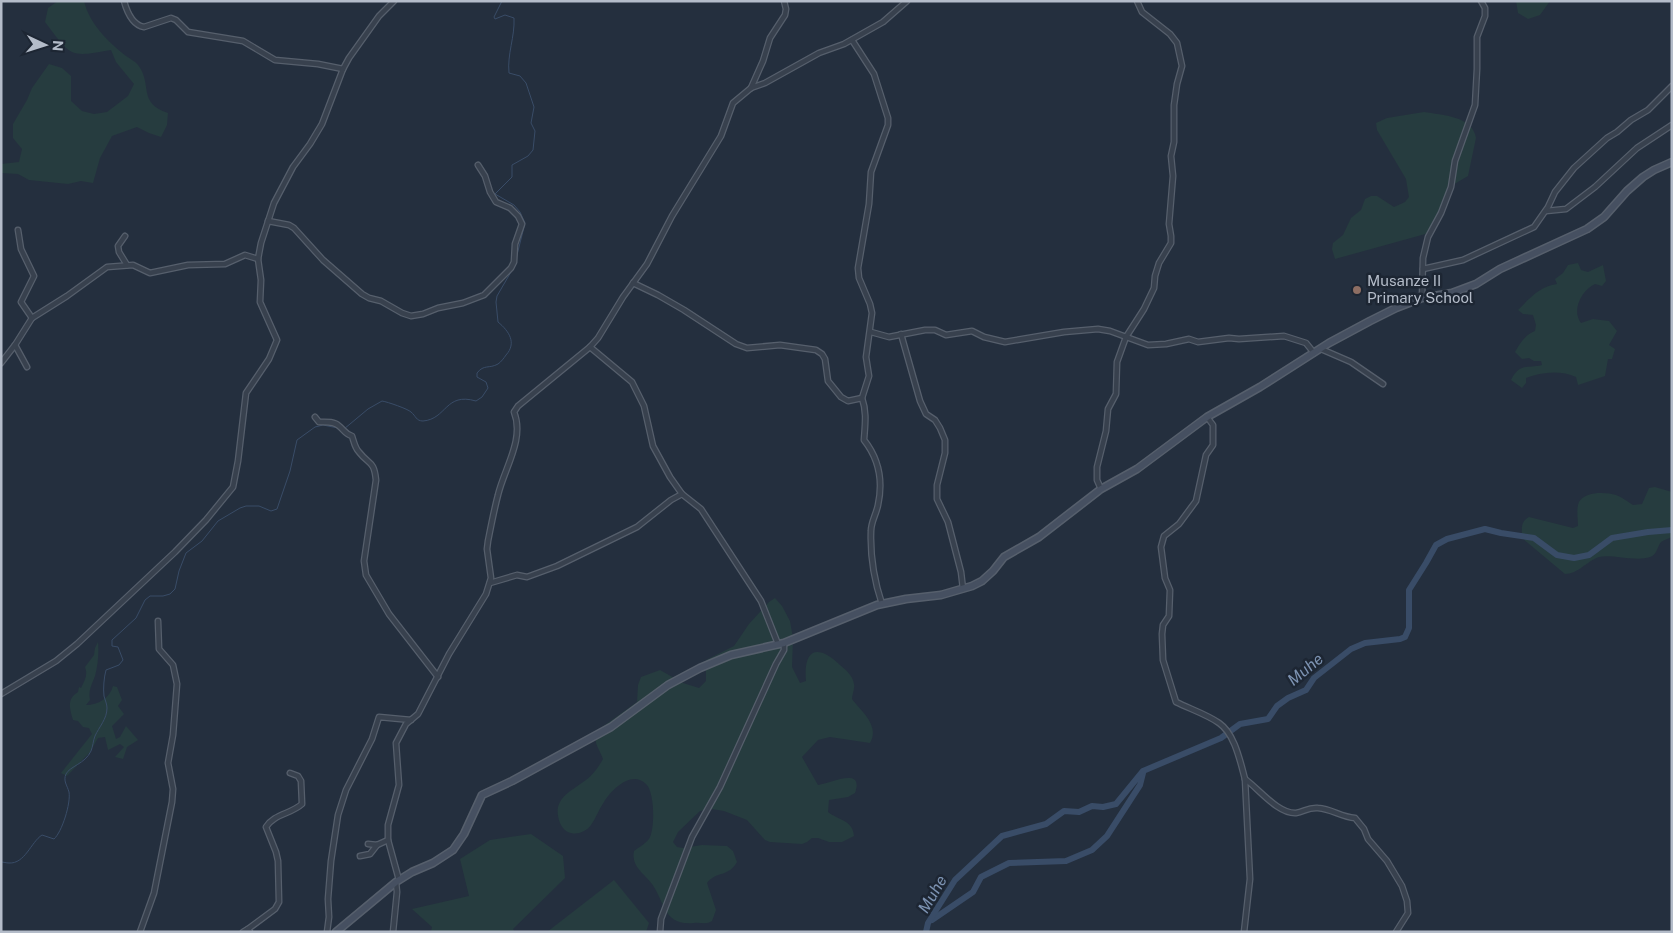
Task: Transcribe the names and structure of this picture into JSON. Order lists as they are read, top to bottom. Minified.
{"water":["Muhe"],"places":["Musanze II Primary School"],"north":"right"}
